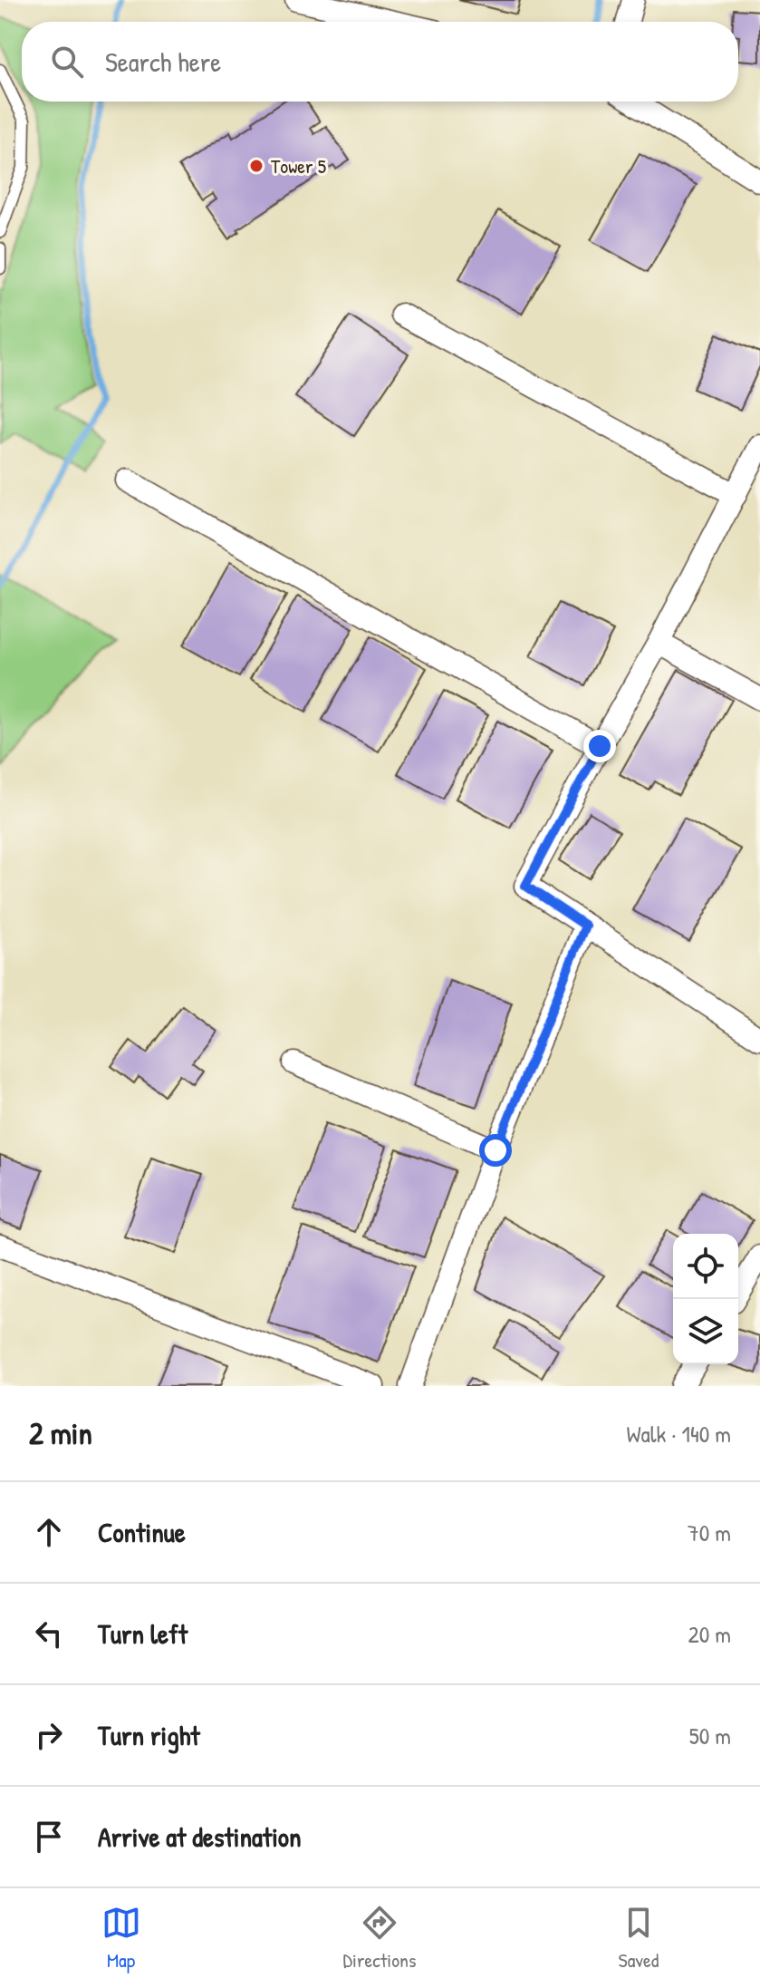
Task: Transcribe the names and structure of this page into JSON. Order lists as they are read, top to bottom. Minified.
{"places":["Tower 5"],"page":{"search":"Search here","heading":["2 min","Walk · 140 m"],"list":[["Continue","70 m"],["Turn left","20 m"],["Turn right","50 m"],"Arrive at destination"],"nav":["Map","Directions","Saved"]}}
